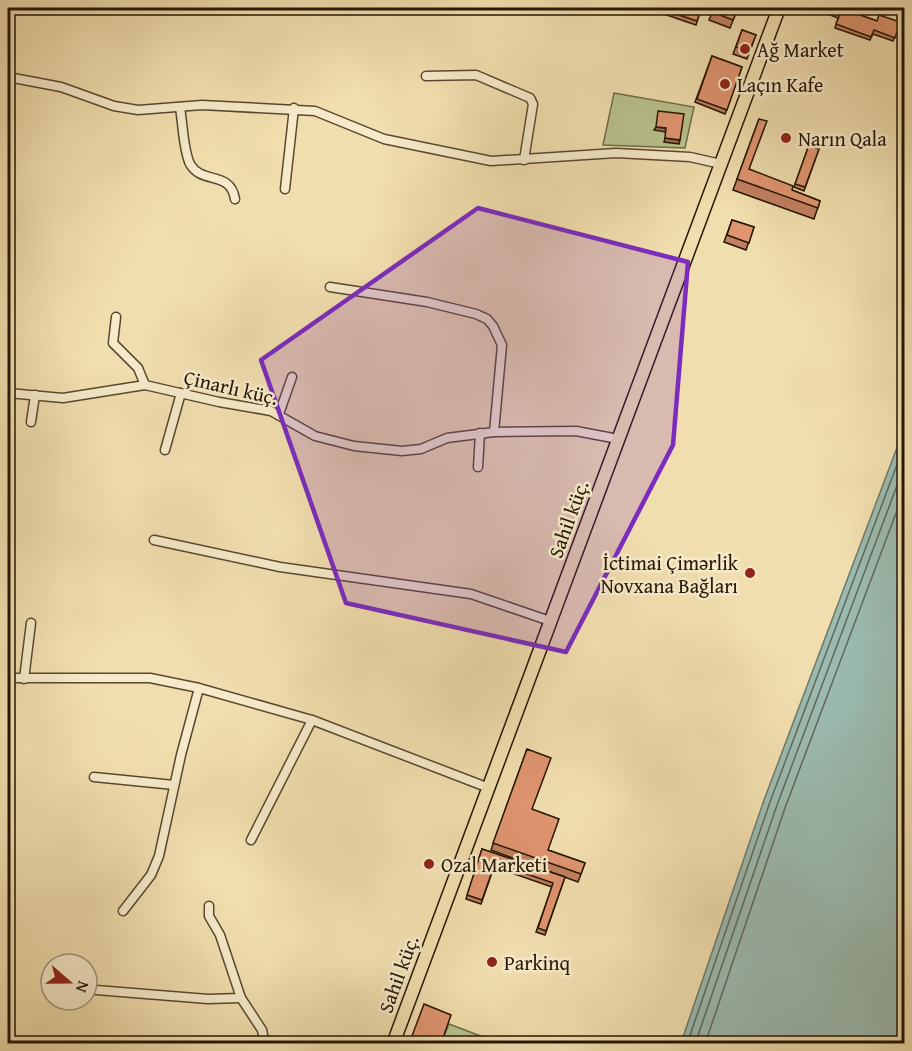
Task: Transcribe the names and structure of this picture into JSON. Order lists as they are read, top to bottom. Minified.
{"streets":{"main road":["Sahil küç."],"street":["Çinarlı küç."]},"crossings":[["Çinarlı küç.","Sahil küç."]],"places":["Ağ Market","Laçın Kafe","Narın Qala","İctimai Çimərlik Novxana Bağları","Ozal Marketi","Parkinq"],"north":"right"}
